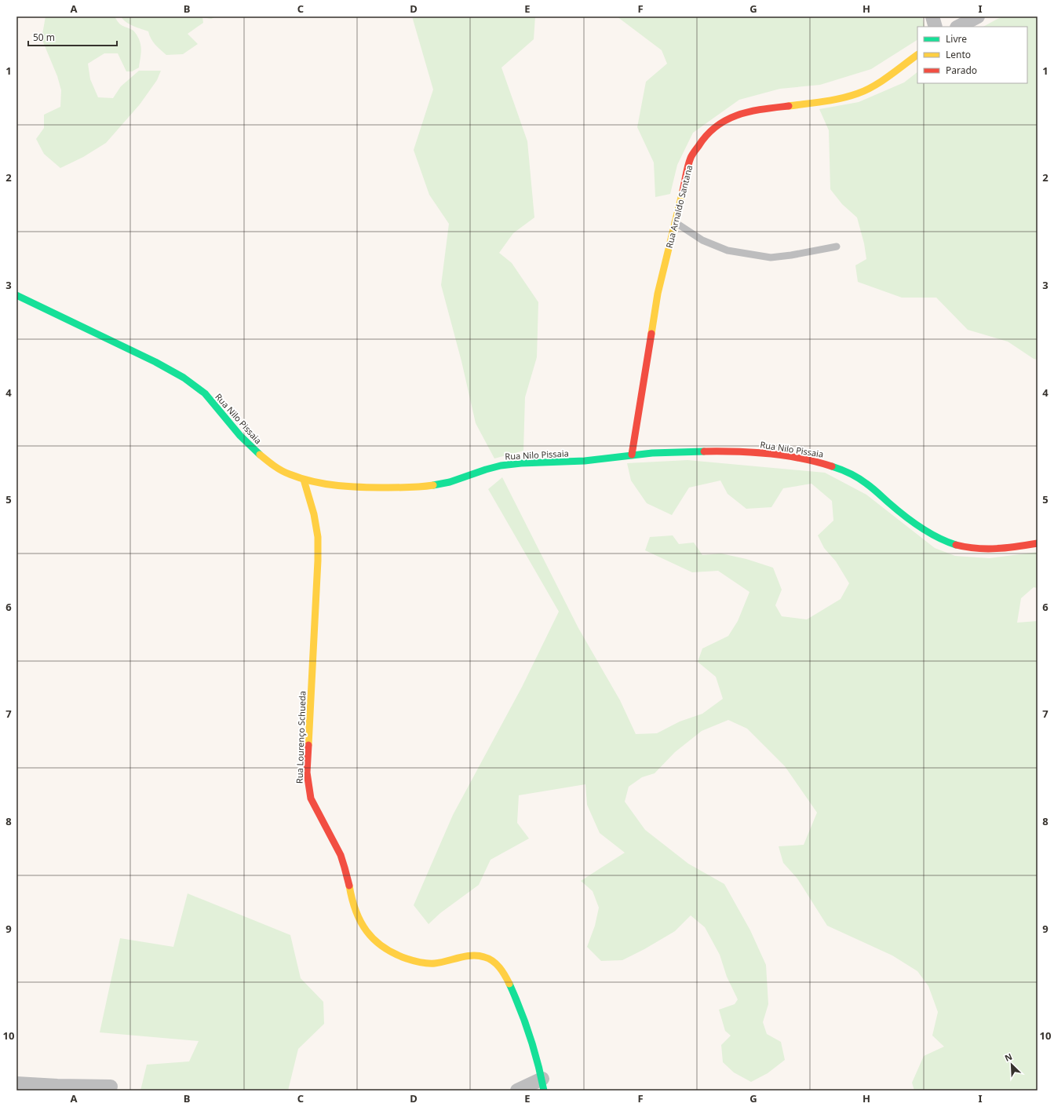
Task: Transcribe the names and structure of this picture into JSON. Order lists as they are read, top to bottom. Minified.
{"streets":{"street":["Rua Arnaldo Santana","Rua Nilo Pissaia","Rua Lourenço Schueda"]},"crossings":[["Rua Arnaldo Santana","Rua Nilo Pissaia"],["Rua Nilo Pissaia","Rua Lourenço Schueda"]],"legend":["Livre","Lento","Parado"],"scale_bar":"50 m","north":"top left","grid":{"columns":["A","B","C","D","E","F","G","H","I"],"rows":["1","2","3","4","5","6","7","8","9","10"]}}
